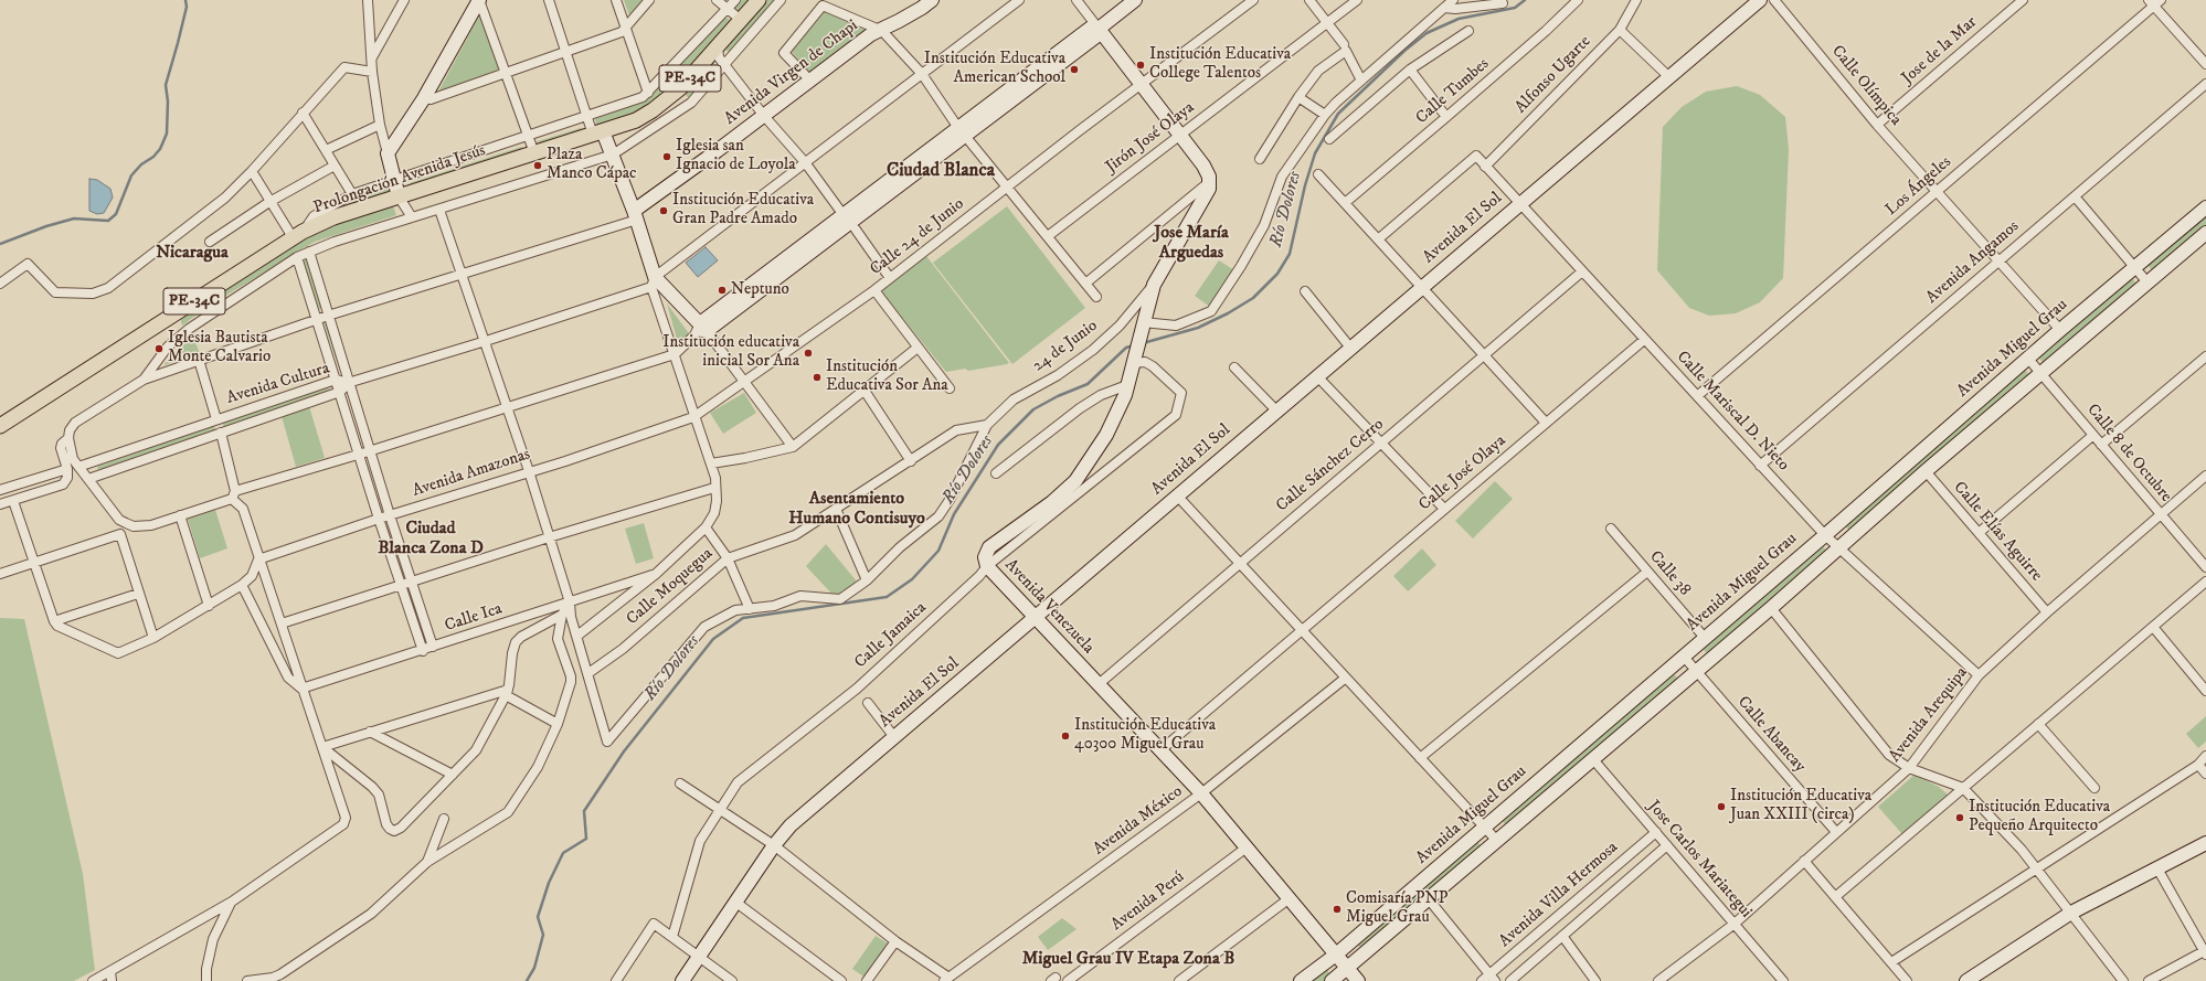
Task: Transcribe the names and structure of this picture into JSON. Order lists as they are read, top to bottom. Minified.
{"streets":{"main road":["PE-34C","Prolongación Avenida Jesús"],"street":["Jose de la Mar","Avenida Virgen de Chapi","Alfonso Ugarte","Calle Olímpica","Calle Tumbes","Jirón José Olaya","Los Ángeles","Avenida El Sol","Calle 24 de Junio","Avenida Angamos","24 de Junio","Avenida Miguel Grau","Avenida Cultura","Calle Mariscal D. Nieto","Calle 8 de Octubre","Calle Sánchez Cerro","Avenida Amazonas","Calle José Olaya","Calle Elías Aguirre","Calle 38","Calle Moquegua","Avenida Venezuela","Calle Ica","Calle Jamaica","Avenida Arequipa","Calle Abancay","Avenida México","Jose Carlos Mariategui","Avenida Villa Hermosa","Avenida Perú"]},"crossings":[["Jose de la Mar","Calle Olímpica"],["Alfonso Ugarte","Calle Mariscal D. Nieto"],["Calle Olímpica","Los Ángeles"],["Calle Olímpica","Avenida Angamos"],["Calle Olímpica","Avenida Miguel Grau"],["Los Ángeles","Calle Mariscal D. Nieto"],["Avenida El Sol","Calle Mariscal D. Nieto"],["Avenida El Sol","Avenida Venezuela"],["Calle 24 de Junio","Avenida Amazonas"],["Avenida Angamos","Calle Mariscal D. Nieto"],["24 de Junio","Calle Moquegua"],["24 de Junio","Avenida Venezuela"],["Avenida Miguel Grau","Calle Mariscal D. Nieto"],["Avenida Miguel Grau","Calle 8 de Octubre"],["Avenida Miguel Grau","Calle 38"],["Avenida Miguel Grau","Avenida Venezuela"],["Avenida Miguel Grau","Calle Abancay"],["Calle Mariscal D. Nieto","Calle Sánchez Cerro"],["Calle Mariscal D. Nieto","Calle José Olaya"],["Calle Mariscal D. Nieto","Avenida Arequipa"],["Calle 8 de Octubre","Avenida Arequipa"],["Calle Sánchez Cerro","Avenida Venezuela"],["Calle José Olaya","Avenida Venezuela"],["Calle Elías Aguirre","Avenida Arequipa"],["Avenida Venezuela","Calle Jamaica"],["Avenida Venezuela","Avenida México"],["Avenida Venezuela","Avenida Perú"],["Avenida Arequipa","Calle Abancay"],["Avenida Arequipa","Jose Carlos Mariategui"],["Jose Carlos Mariategui","Avenida Villa Hermosa"]],"districts":["Ciudad Blanca","Jose María Arguedas","Nicaragua","Asentamiento Humano Contisuyo","Ciudad Blanca Zona D","Miguel Grau IV Etapa Zona B"],"water":["Río Dolores"],"places":["Institución Educativa College Talentos","Institución Educativa American School","Iglesia san Ignacio de Loyola","Plaza Manco Cápac","Institución Educativa Gran Padre Amado","Neptuno","Iglesia Bautista Monte Calvario","Institución educativa inicial Sor Ana","Institución Educativa Sor Ana","Institución Educativa 40300 Miguel Grau","Institución Educativa Juan XXIII (circa)","Institución Educativa Pequeño Arquitecto","Comisaría PNP Miguel Grau"]}
